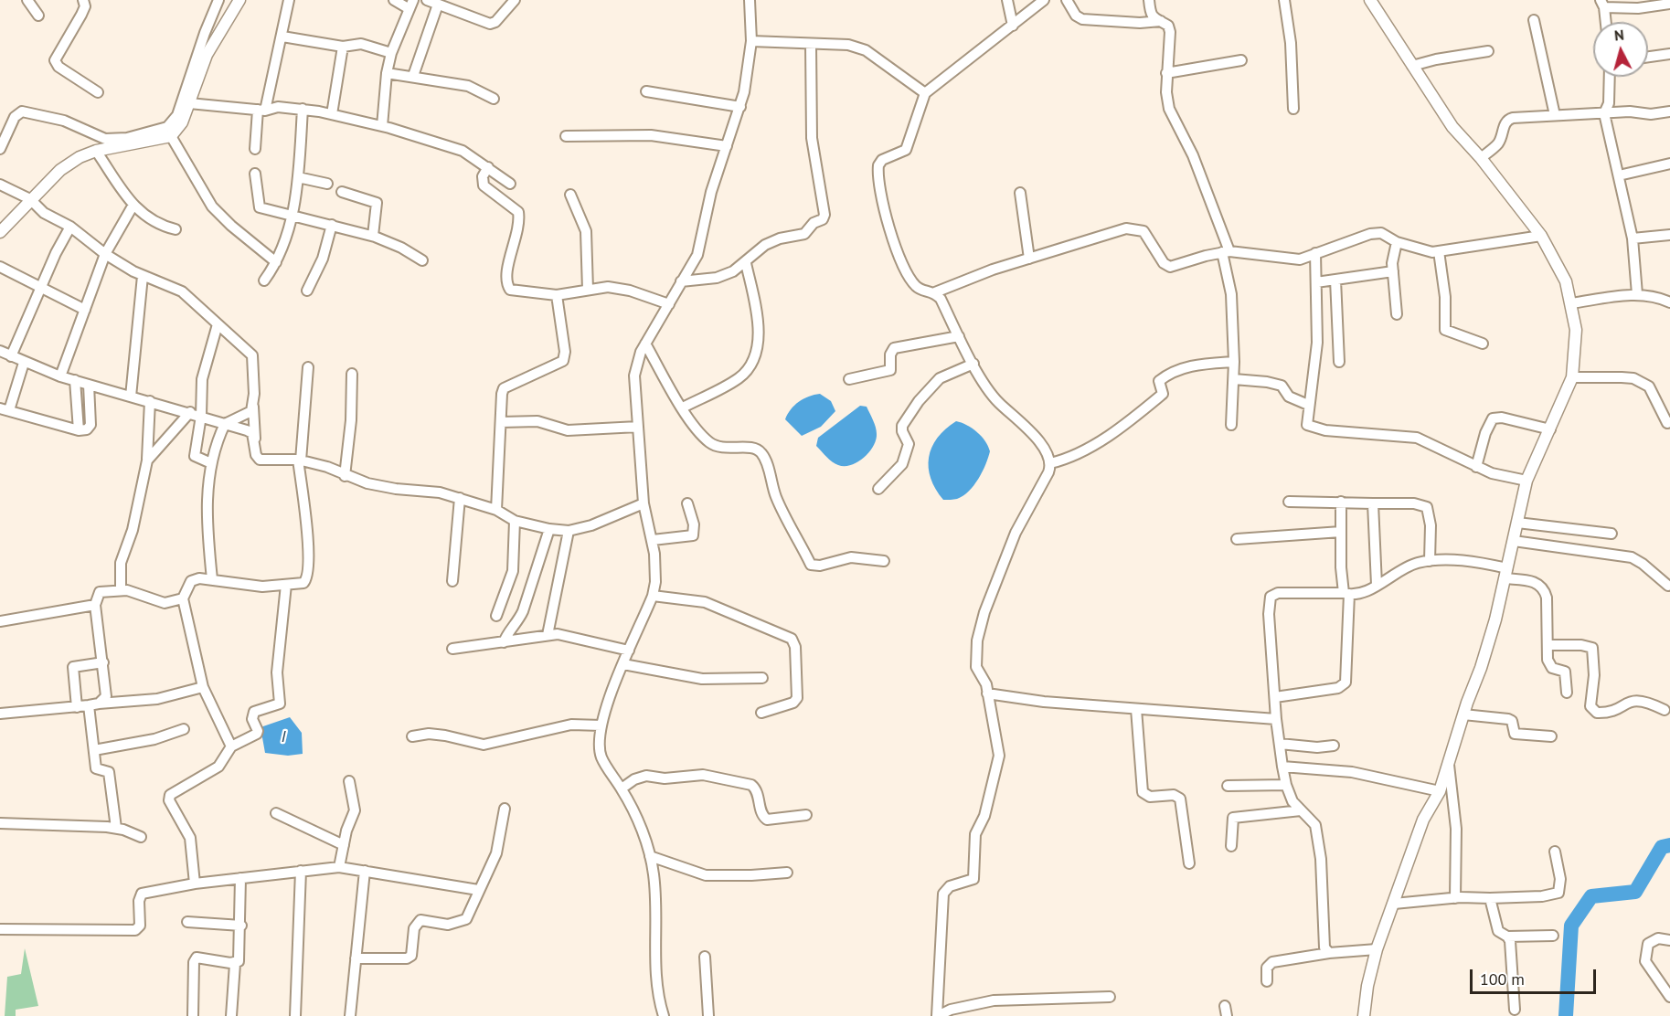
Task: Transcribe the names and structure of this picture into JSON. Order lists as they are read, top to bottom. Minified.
{"water":["I"],"scale_bar":"100 m","north":"top"}
